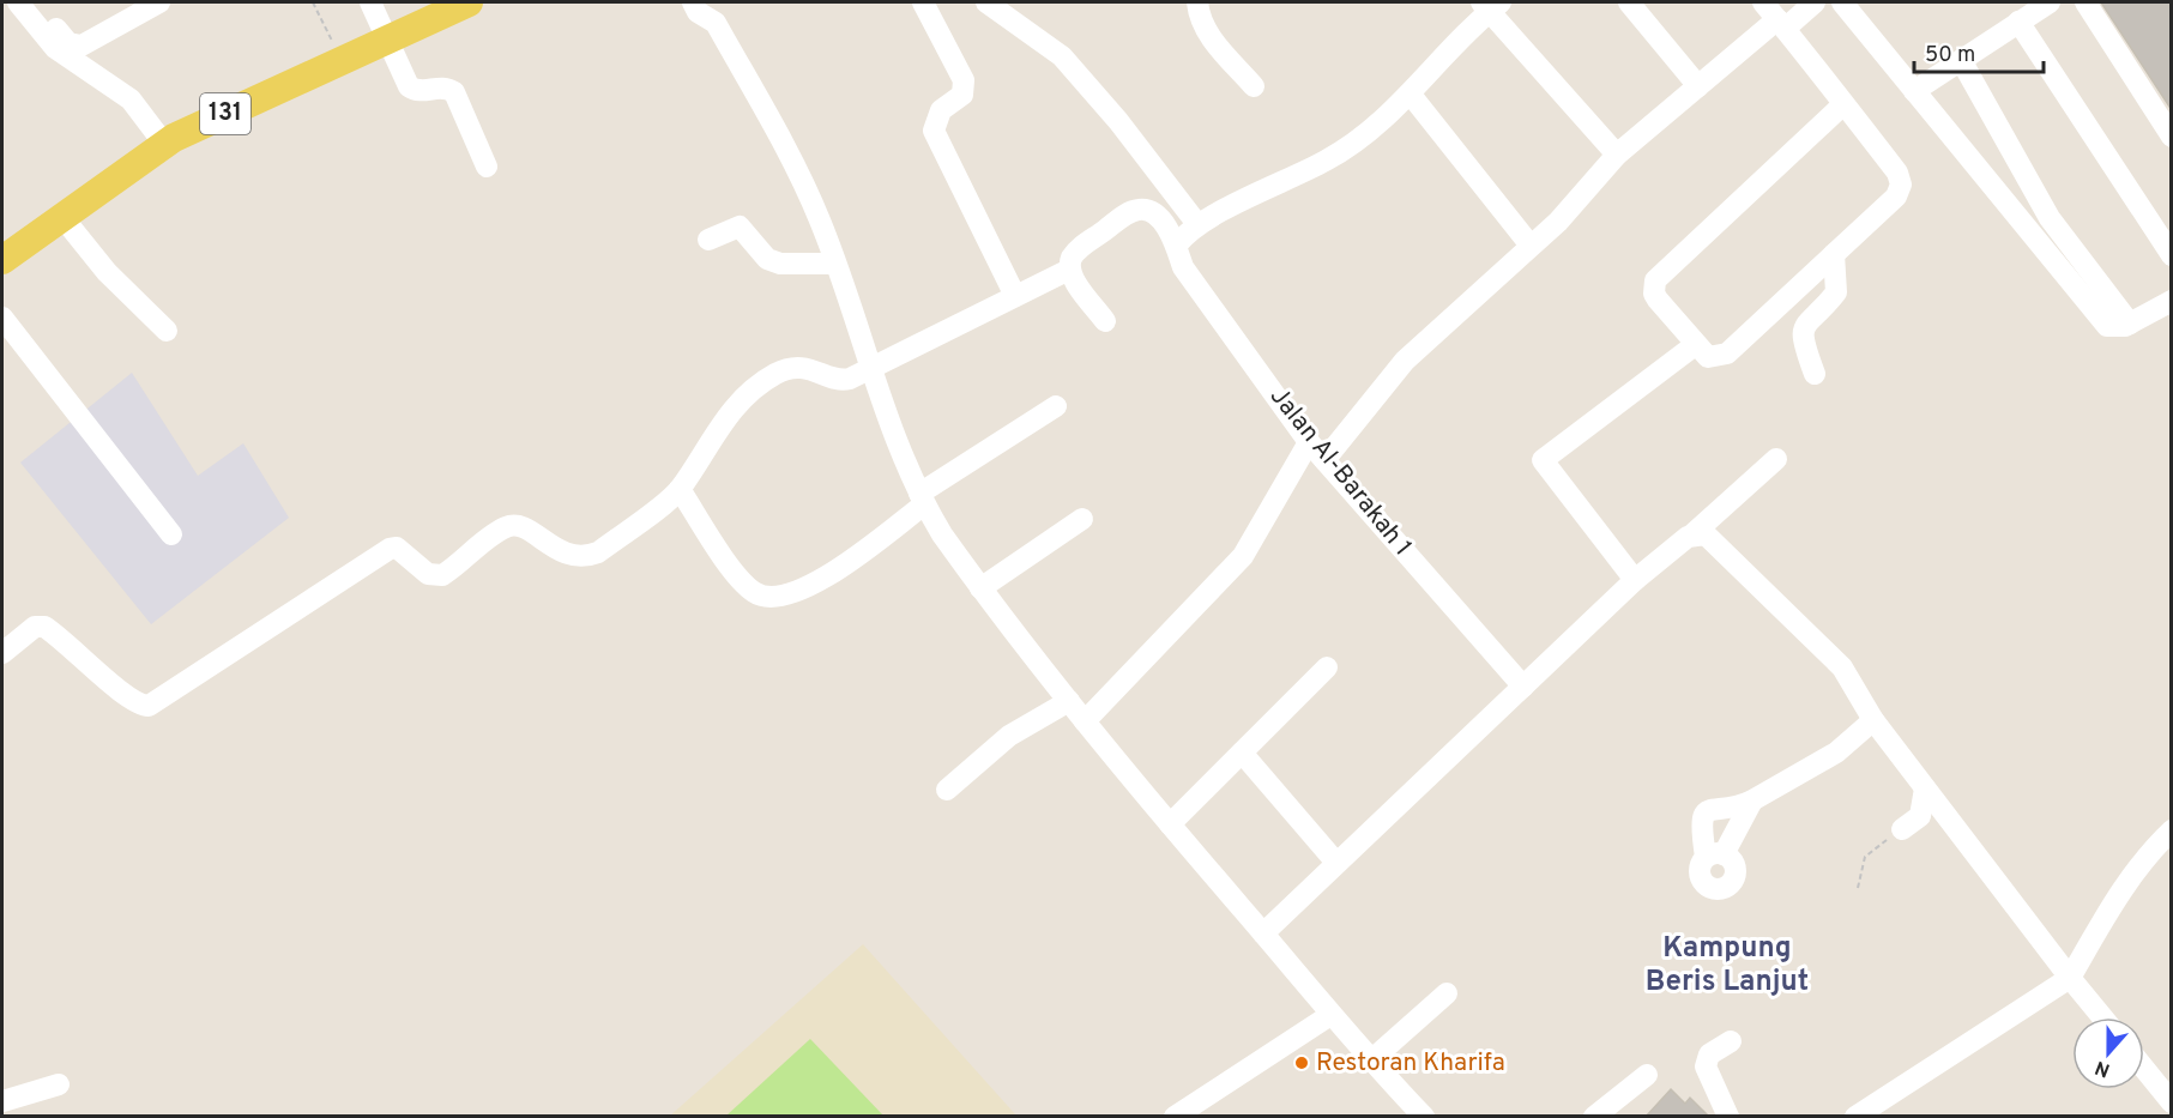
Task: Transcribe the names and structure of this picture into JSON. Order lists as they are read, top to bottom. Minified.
{"streets":{"main road":["131"],"street":["Jalan Al-Barakah 1"]},"districts":["Kampung Beris Lanjut"],"places":["Restoran Kharifa"],"scale_bar":"50 m","north":"bottom"}
